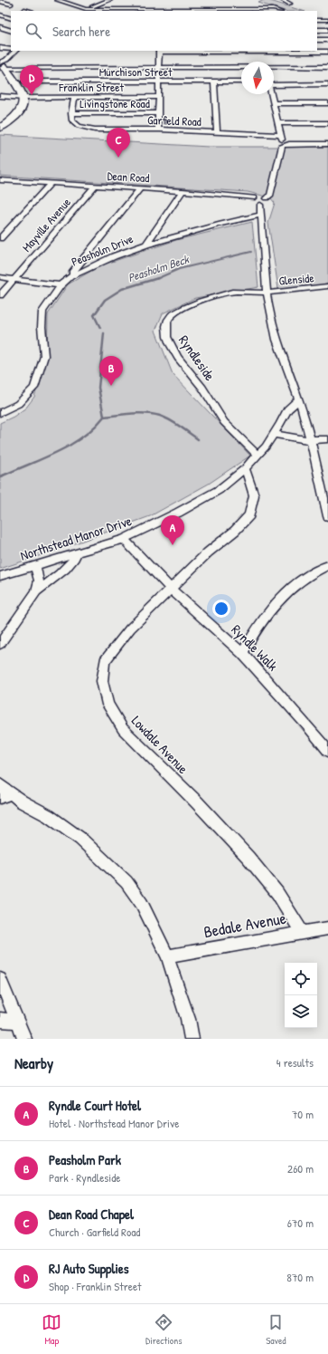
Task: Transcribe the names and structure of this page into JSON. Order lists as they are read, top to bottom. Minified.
{"streets":{"street":["Murchison Street","Franklin Street","Livingstone Road","Garfield Road","Dean Road","Mayville Avenue","Peasholm Drive","Glenside","Ryndleside","Northstead Manor Drive","Ryndle Walk","Lowdale Avenue","Bedale Avenue"]},"crossings":[["Livingstone Road","Garfield Road"],["Dean Road","Mayville Avenue"],["Glenside","Ryndleside"],["Ryndleside","Northstead Manor Drive"],["Northstead Manor Drive","Ryndle Walk"],["Northstead Manor Drive","Lowdale Avenue"],["Ryndle Walk","Lowdale Avenue"],["Lowdale Avenue","Bedale Avenue"]],"water":["Peasholm Beck"],"north":"bottom","page":{"search":"Search here","pins":["D","C","B","A"],"heading":["Nearby","4 results"],"list":[{"mark":"A","name":"Ryndle Court Hotel","note":"Hotel · Northstead Manor Drive","value":"70 m"},{"mark":"B","name":"Peasholm Park","note":"Park · Ryndleside","value":"260 m"},{"mark":"C","name":"Dean Road Chapel","note":"Church · Garfield Road","value":"670 m"},{"mark":"D","name":"RJ Auto Supplies","note":"Shop · Franklin Street","value":"870 m"}],"nav":["Map","Directions","Saved"]}}
